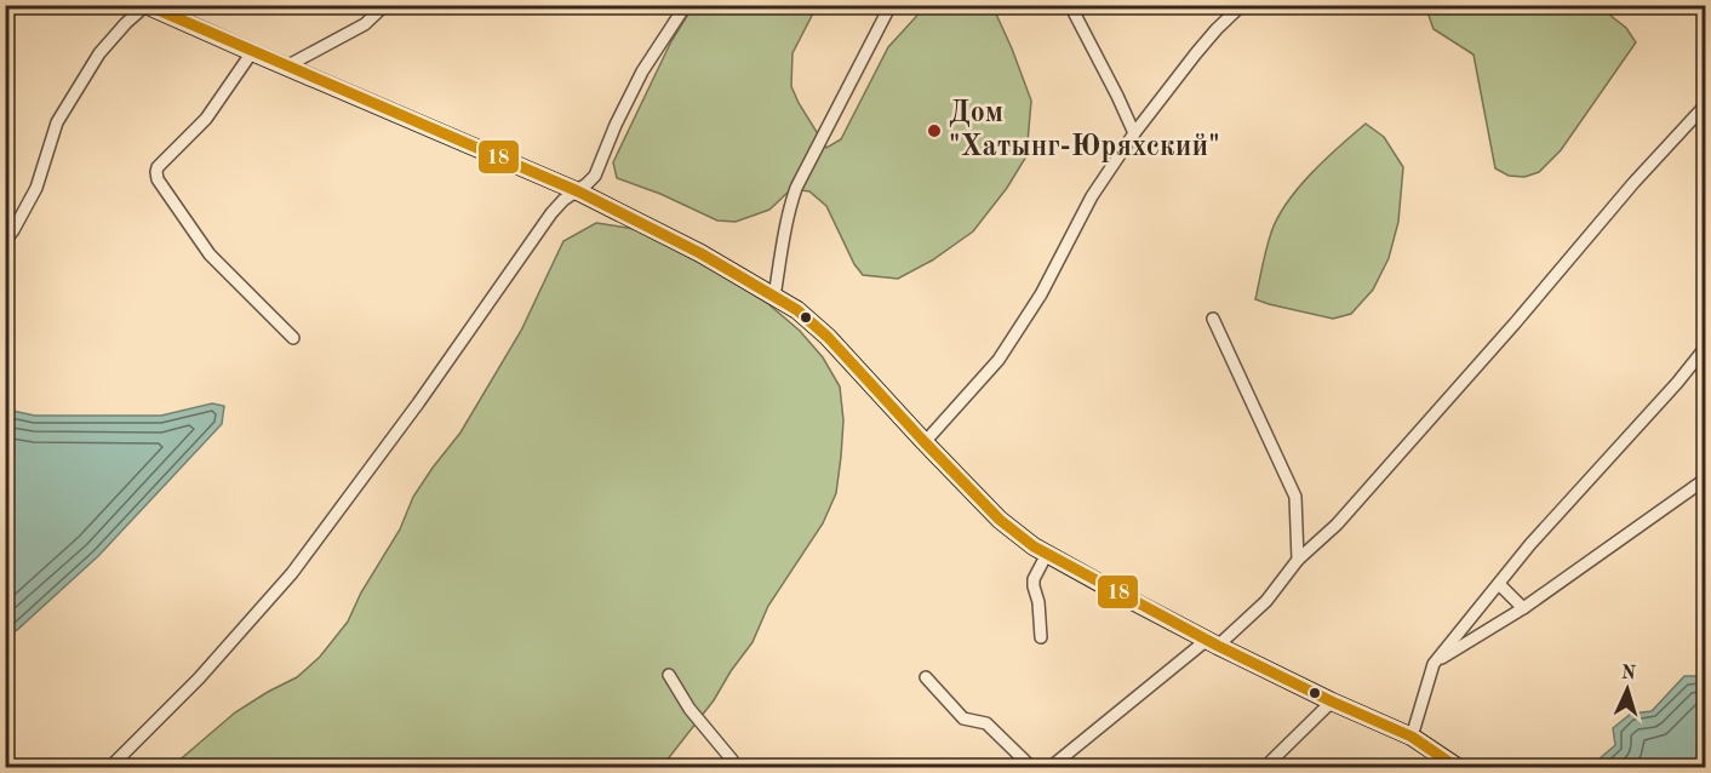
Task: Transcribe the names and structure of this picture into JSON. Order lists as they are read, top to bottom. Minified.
{"places":["Дом \"Хатынг-Юряхский\""],"lines":["transit line 18"],"north":"top"}
